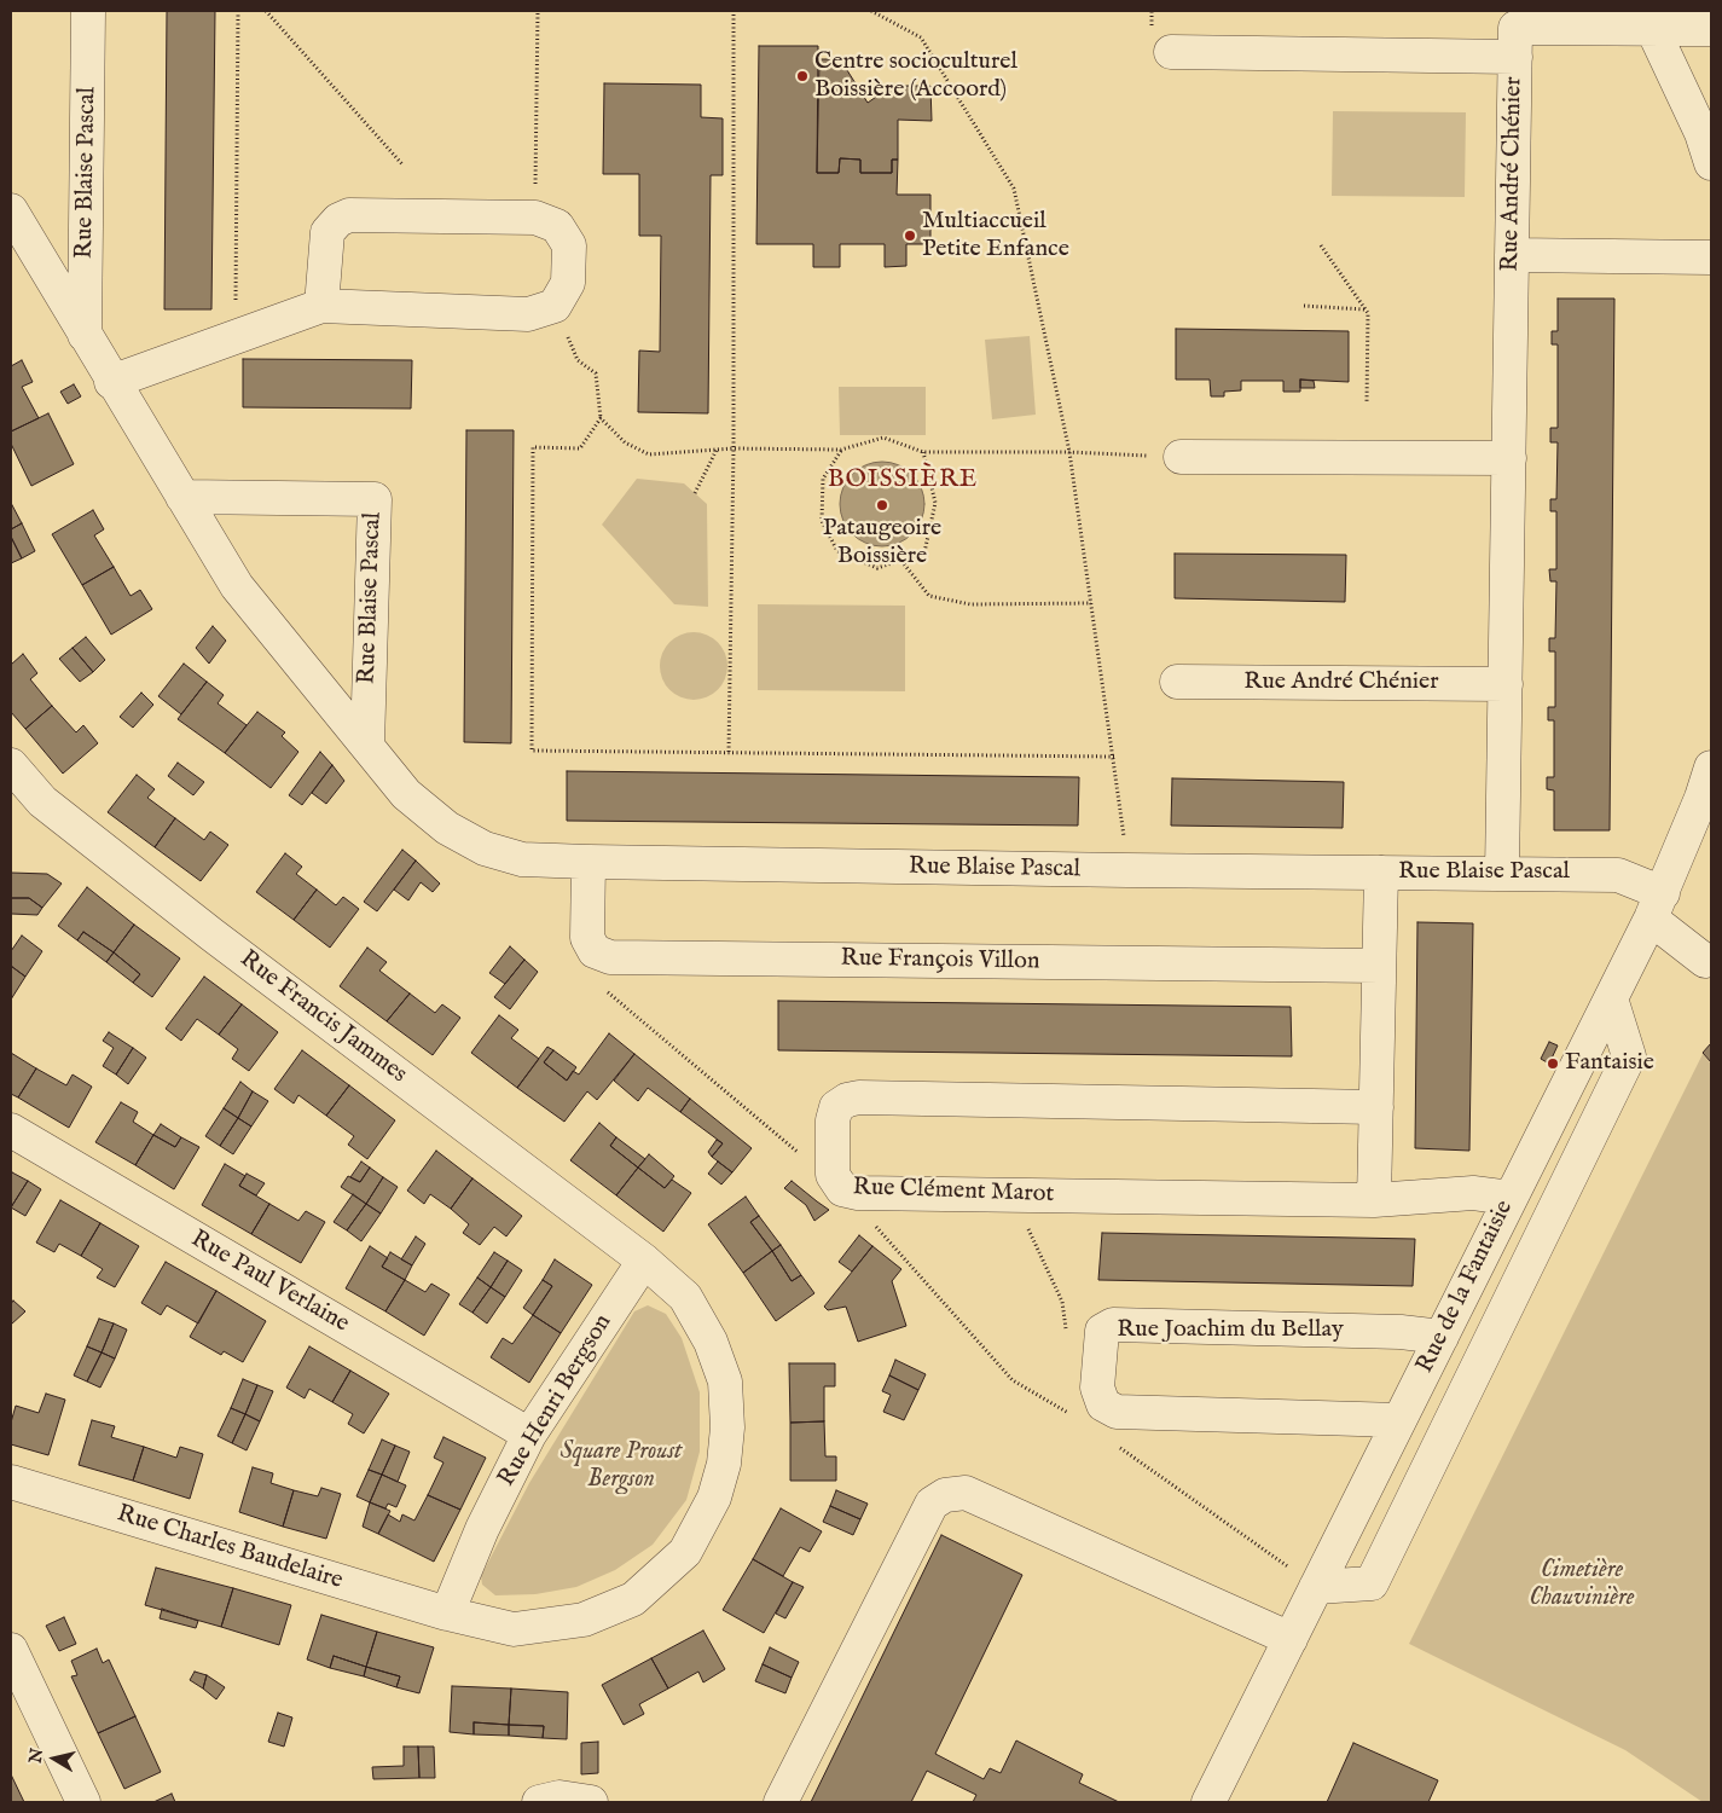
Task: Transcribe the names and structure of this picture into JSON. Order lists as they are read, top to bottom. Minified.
{"streets":{"street":["Rue Blaise Pascal","Rue André Chénier","Rue François Villon","Rue Francis Jammes","Rue Clément Marot","Rue Paul Verlaine","Rue de la Fantaisie","Rue Joachim du Bellay","Rue Henri Bergson","Rue Charles Baudelaire"]},"crossings":[["Rue Blaise Pascal","Rue André Chénier"],["Rue Blaise Pascal","Rue François Villon"],["Rue Blaise Pascal","Rue de la Fantaisie"],["Rue Francis Jammes","Rue Henri Bergson"],["Rue Francis Jammes","Rue Charles Baudelaire"],["Rue Clément Marot","Rue de la Fantaisie"],["Rue Paul Verlaine","Rue Henri Bergson"],["Rue de la Fantaisie","Rue Joachim du Bellay"],["Rue Henri Bergson","Rue Charles Baudelaire"]],"districts":["BOISSIÈRE"],"parks":["Square Proust Bergson","Cimetière Chauvinière"],"places":["Centre socioculturel Boissière (Accoord)","Multiaccueil Petite Enfance","Pataugeoire Boissière","Fantaisie"],"north":"left"}
